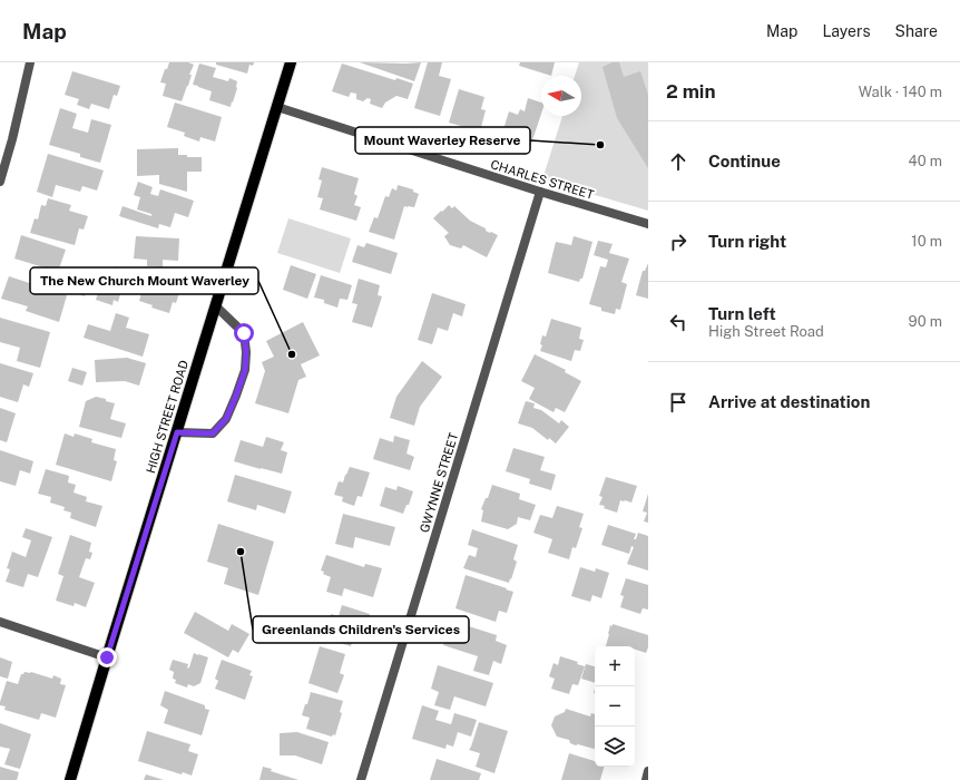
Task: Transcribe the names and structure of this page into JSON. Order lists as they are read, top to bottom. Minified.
{"streets":{"main road":["HIGH STREET ROAD"],"street":["CHARLES STREET","GWYNNE STREET"]},"crossings":[["CHARLES STREET","HIGH STREET ROAD"],["CHARLES STREET","GWYNNE STREET"]],"places":["Mount Waverley Reserve","The New Church Mount Waverley","Greenlands Children's Services"],"north":"left","page":{"header":"Map","nav":["Map","Layers","Share"],"heading":["2 min","Walk · 140 m"],"list":[["Continue","40 m"],["Turn right","10 m"],["Turn left","High Street Road","90 m"],"Arrive at destination"],"map_buttons":["+","−"]}}
